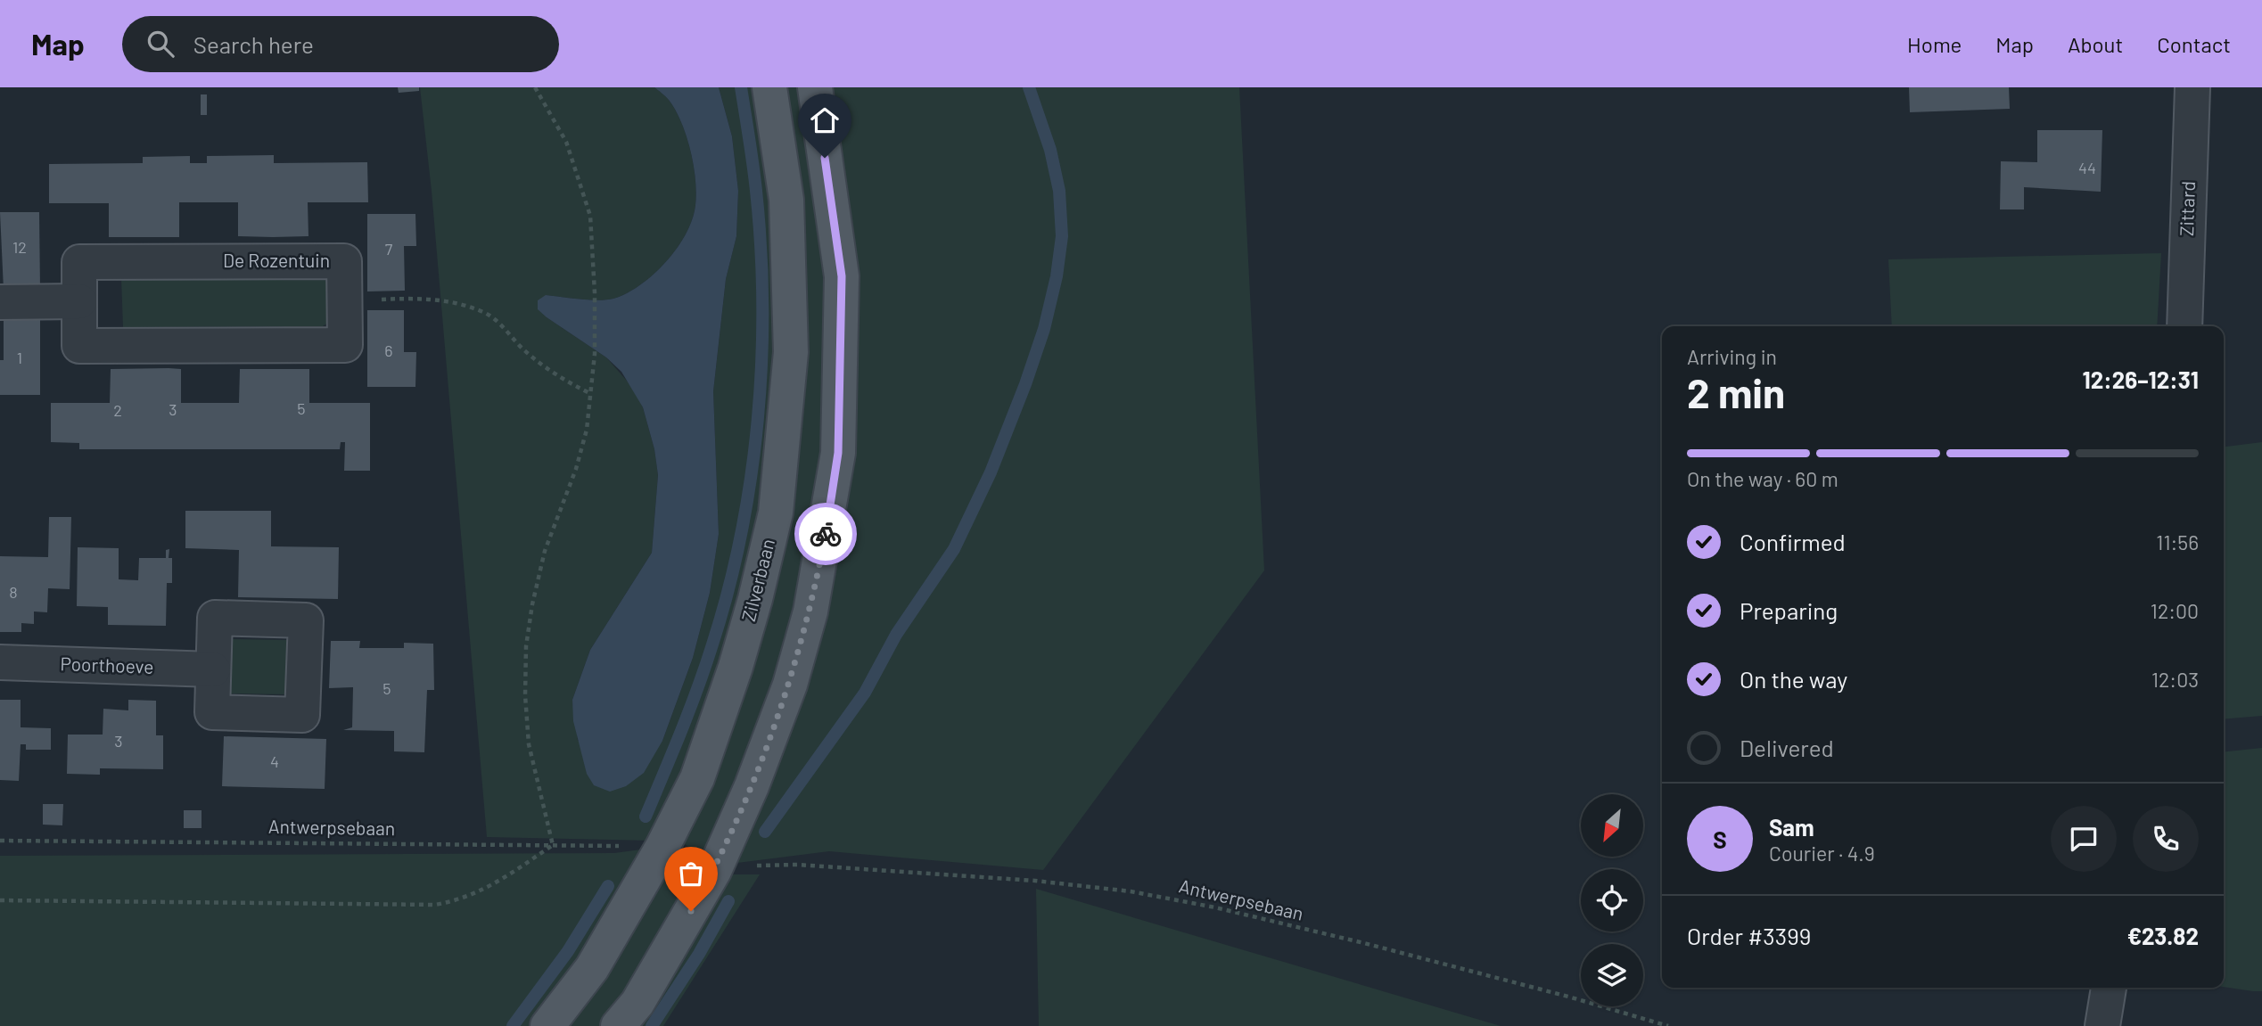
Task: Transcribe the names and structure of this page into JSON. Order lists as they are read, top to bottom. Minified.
{"streets":{"main road":["Zilverbaan"],"street":["Zittard","De Rozentuin","Poorthoeve"],"path":["Antwerpsebaan"]},"crossings":[["Zilverbaan","Antwerpsebaan"]],"house_numbers":["44","12","7","6","1","5","3","2","8","5","3","4"],"north":"bottom left","page":{"header":"Map","search":"Search here","nav":["Home","Map","About","Contact"],"heading":["2 min","Arriving in","12:26–12:31"],"panel":["Sam","Courier · 4.9","Order #3399","€23.82"],"bar":"On the way · 60 m","list":[["Confirmed","11:56"],["Preparing","12:00"],["On the way","12:03"],"Delivered"],"round":"S"}}
